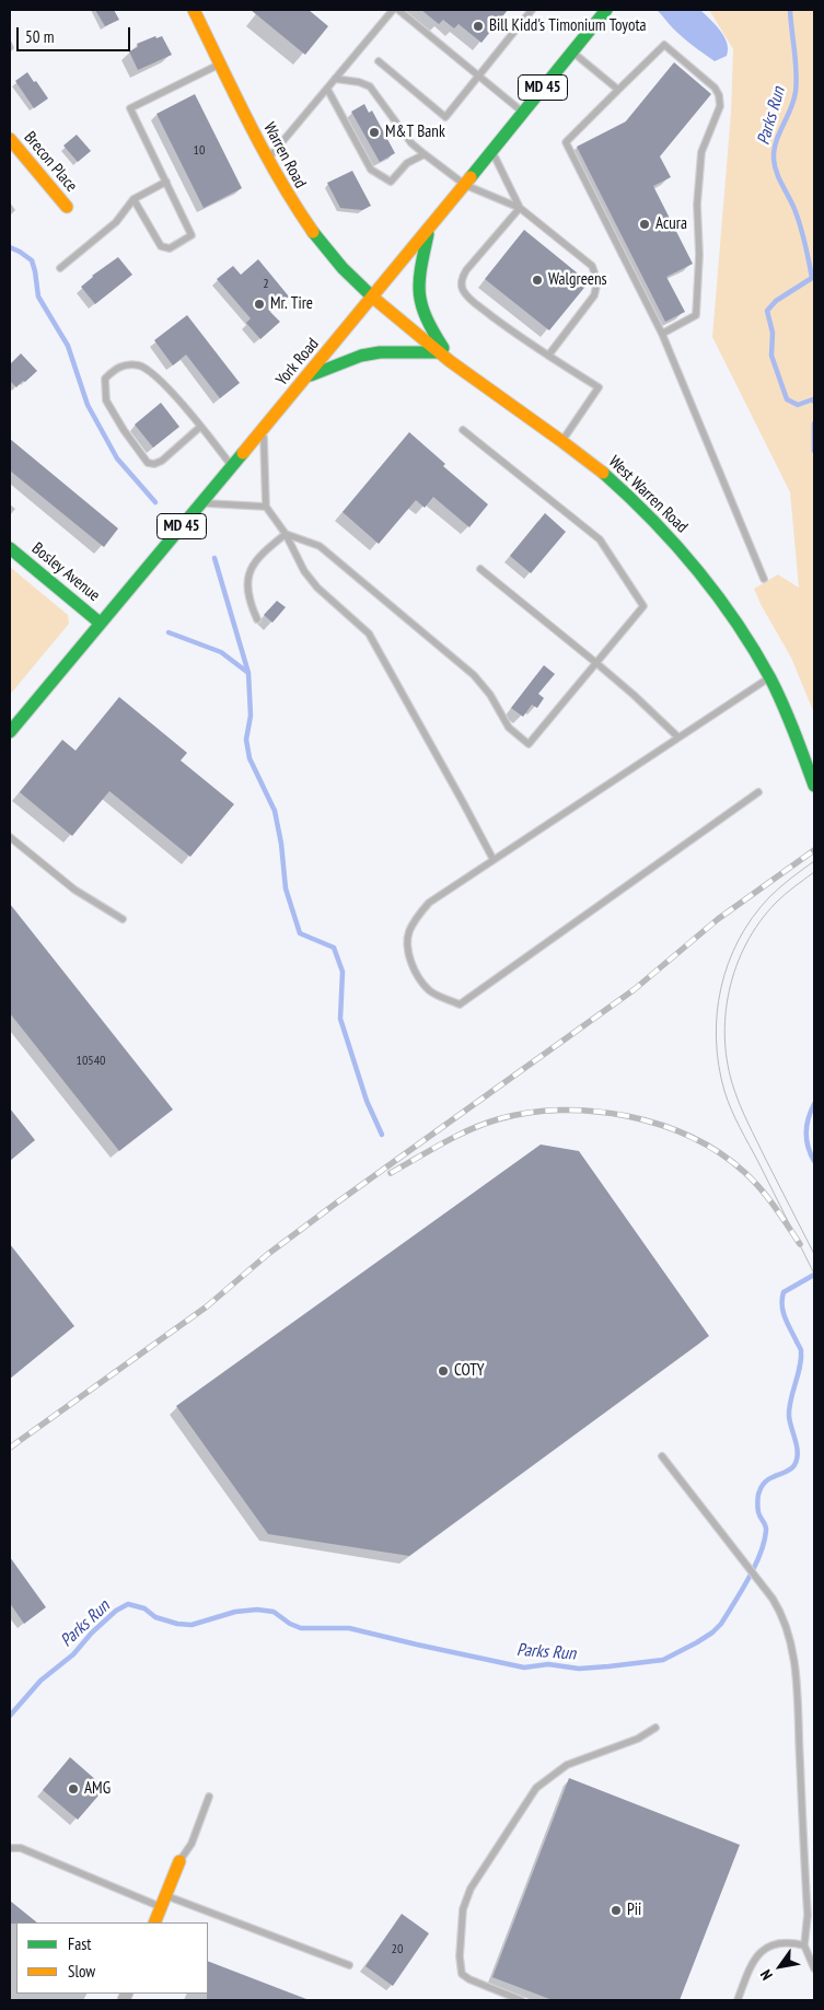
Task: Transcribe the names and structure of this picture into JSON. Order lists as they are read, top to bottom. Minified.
{"streets":{"main road":["MD 45","Warren Road","Brecon Place","York Road","West Warren Road","Bosley Avenue"]},"crossings":[["Warren Road","York Road"],["Warren Road","West Warren Road"],["York Road","West Warren Road"],["York Road","Bosley Avenue"]],"water":["Parks Run"],"places":["Bill Kidd's Timonium Toyota","M&T Bank","Acura","Walgreens","Mr. Tire","COTY","AMG","Pii"],"house_numbers":["10","2","10540","20"],"legend":["Fast","Slow"],"scale_bar":"50 m","north":"bottom left"}
